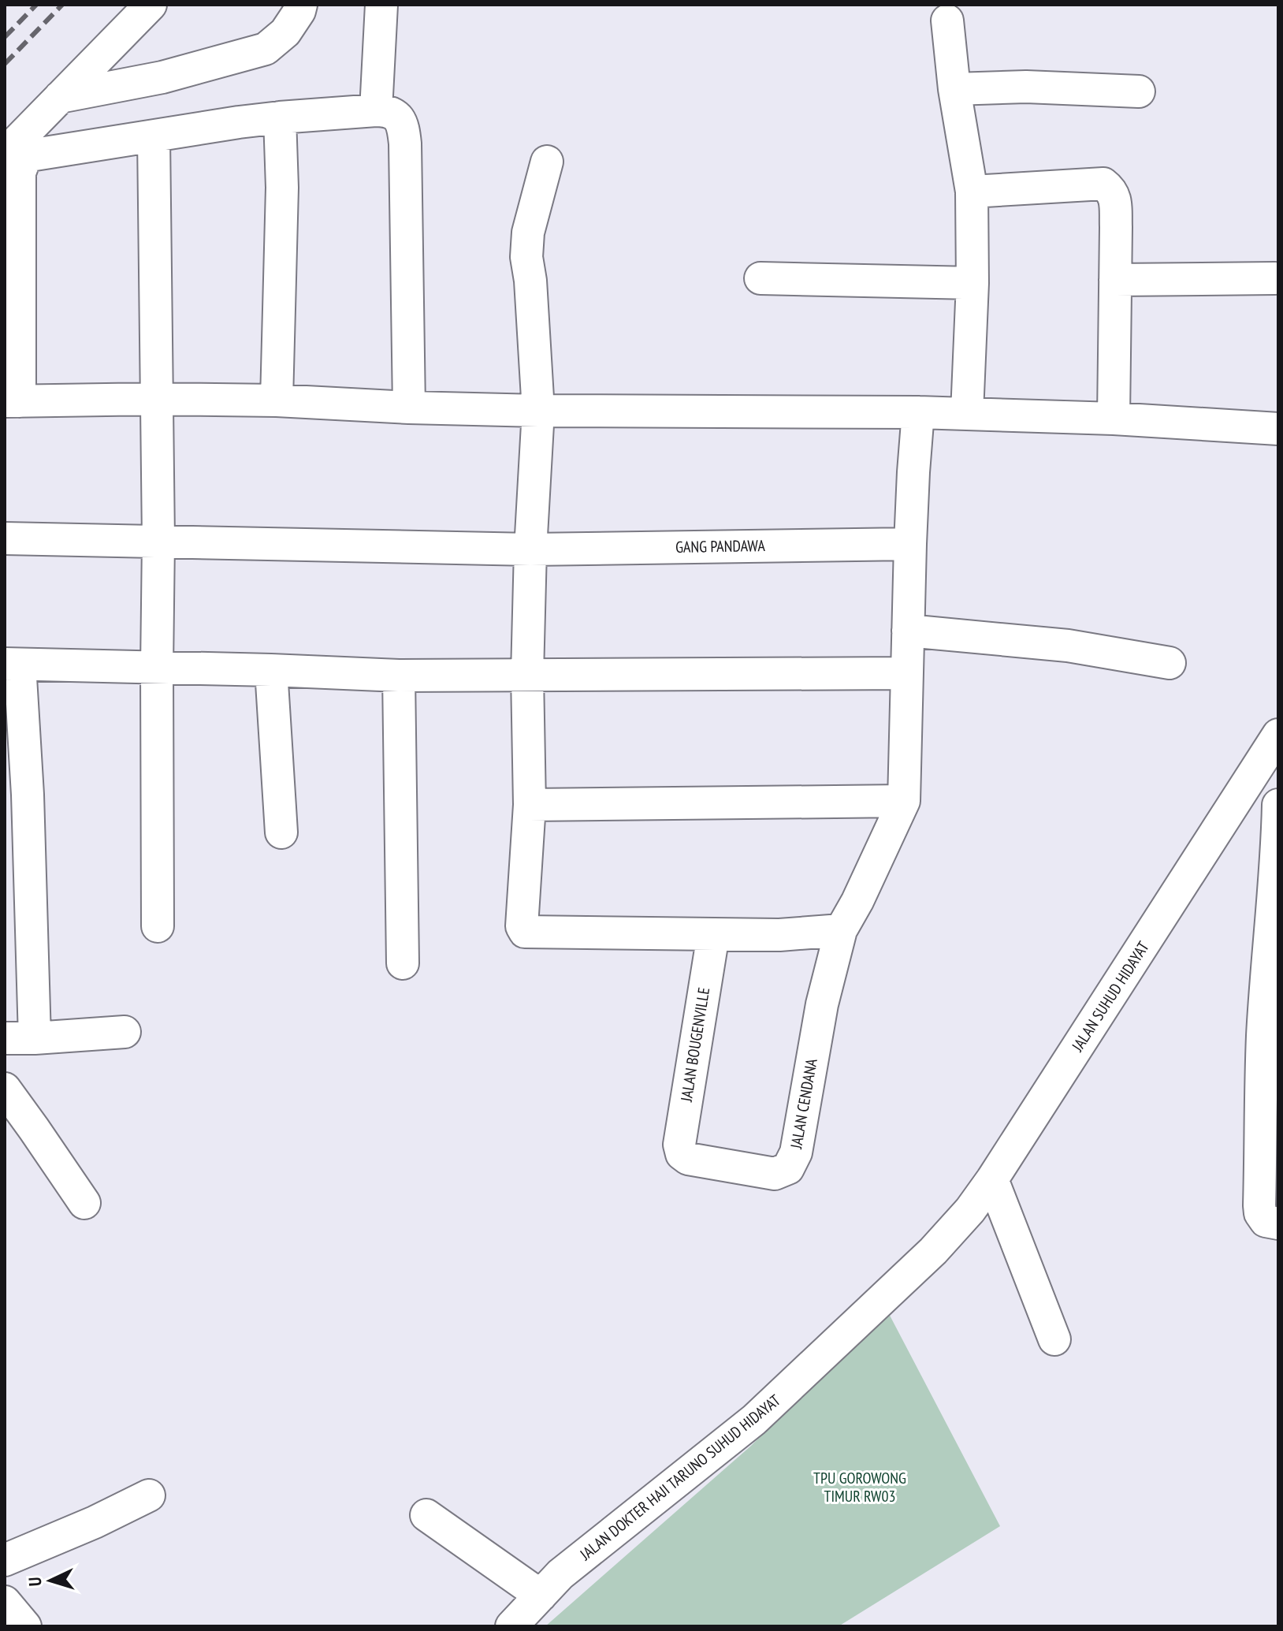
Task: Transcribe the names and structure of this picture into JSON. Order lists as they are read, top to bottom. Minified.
{"streets":{"street":["GANG PANDAWA","JALAN SUHUD HIDAYAT","JALAN BOUGENVILLE","JALAN CENDANA","JALAN DOKTER HAJI TARUNO SUHUD HIDAYAT"]},"crossings":[["JALAN SUHUD HIDAYAT","JALAN DOKTER HAJI TARUNO SUHUD HIDAYAT"],["JALAN BOUGENVILLE","JALAN CENDANA"]],"parks":["TPU GOROWONG TIMUR RW03"],"north":"left"}
